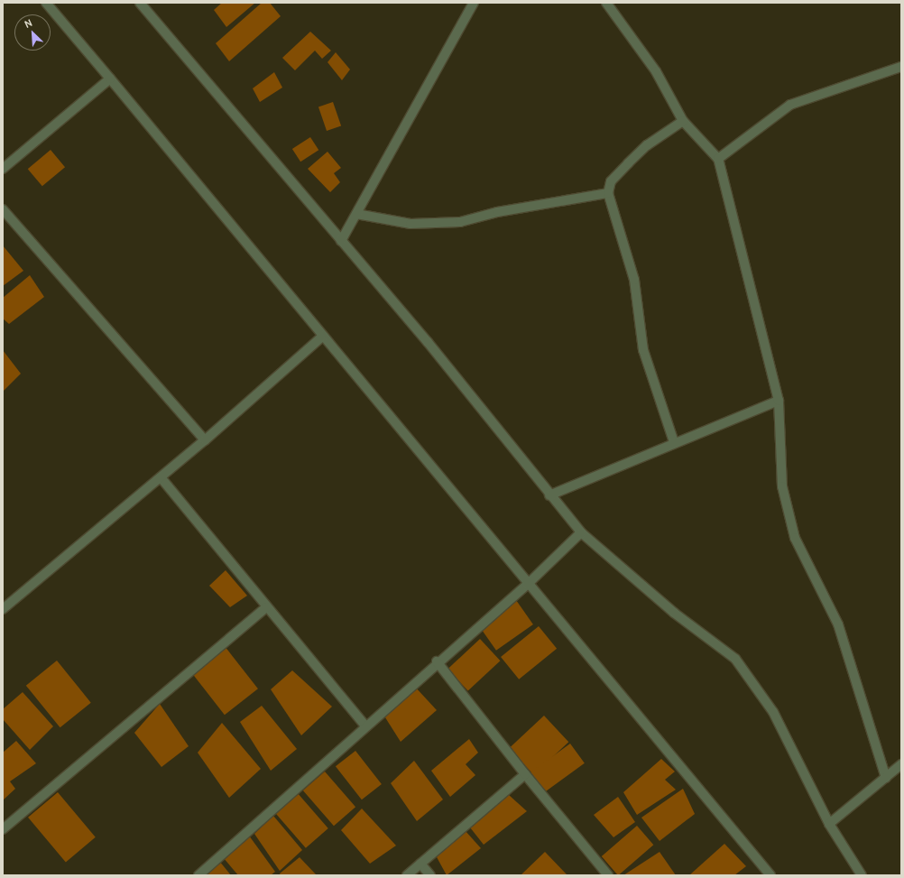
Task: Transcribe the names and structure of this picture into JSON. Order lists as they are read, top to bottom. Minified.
{"north":"top left"}
